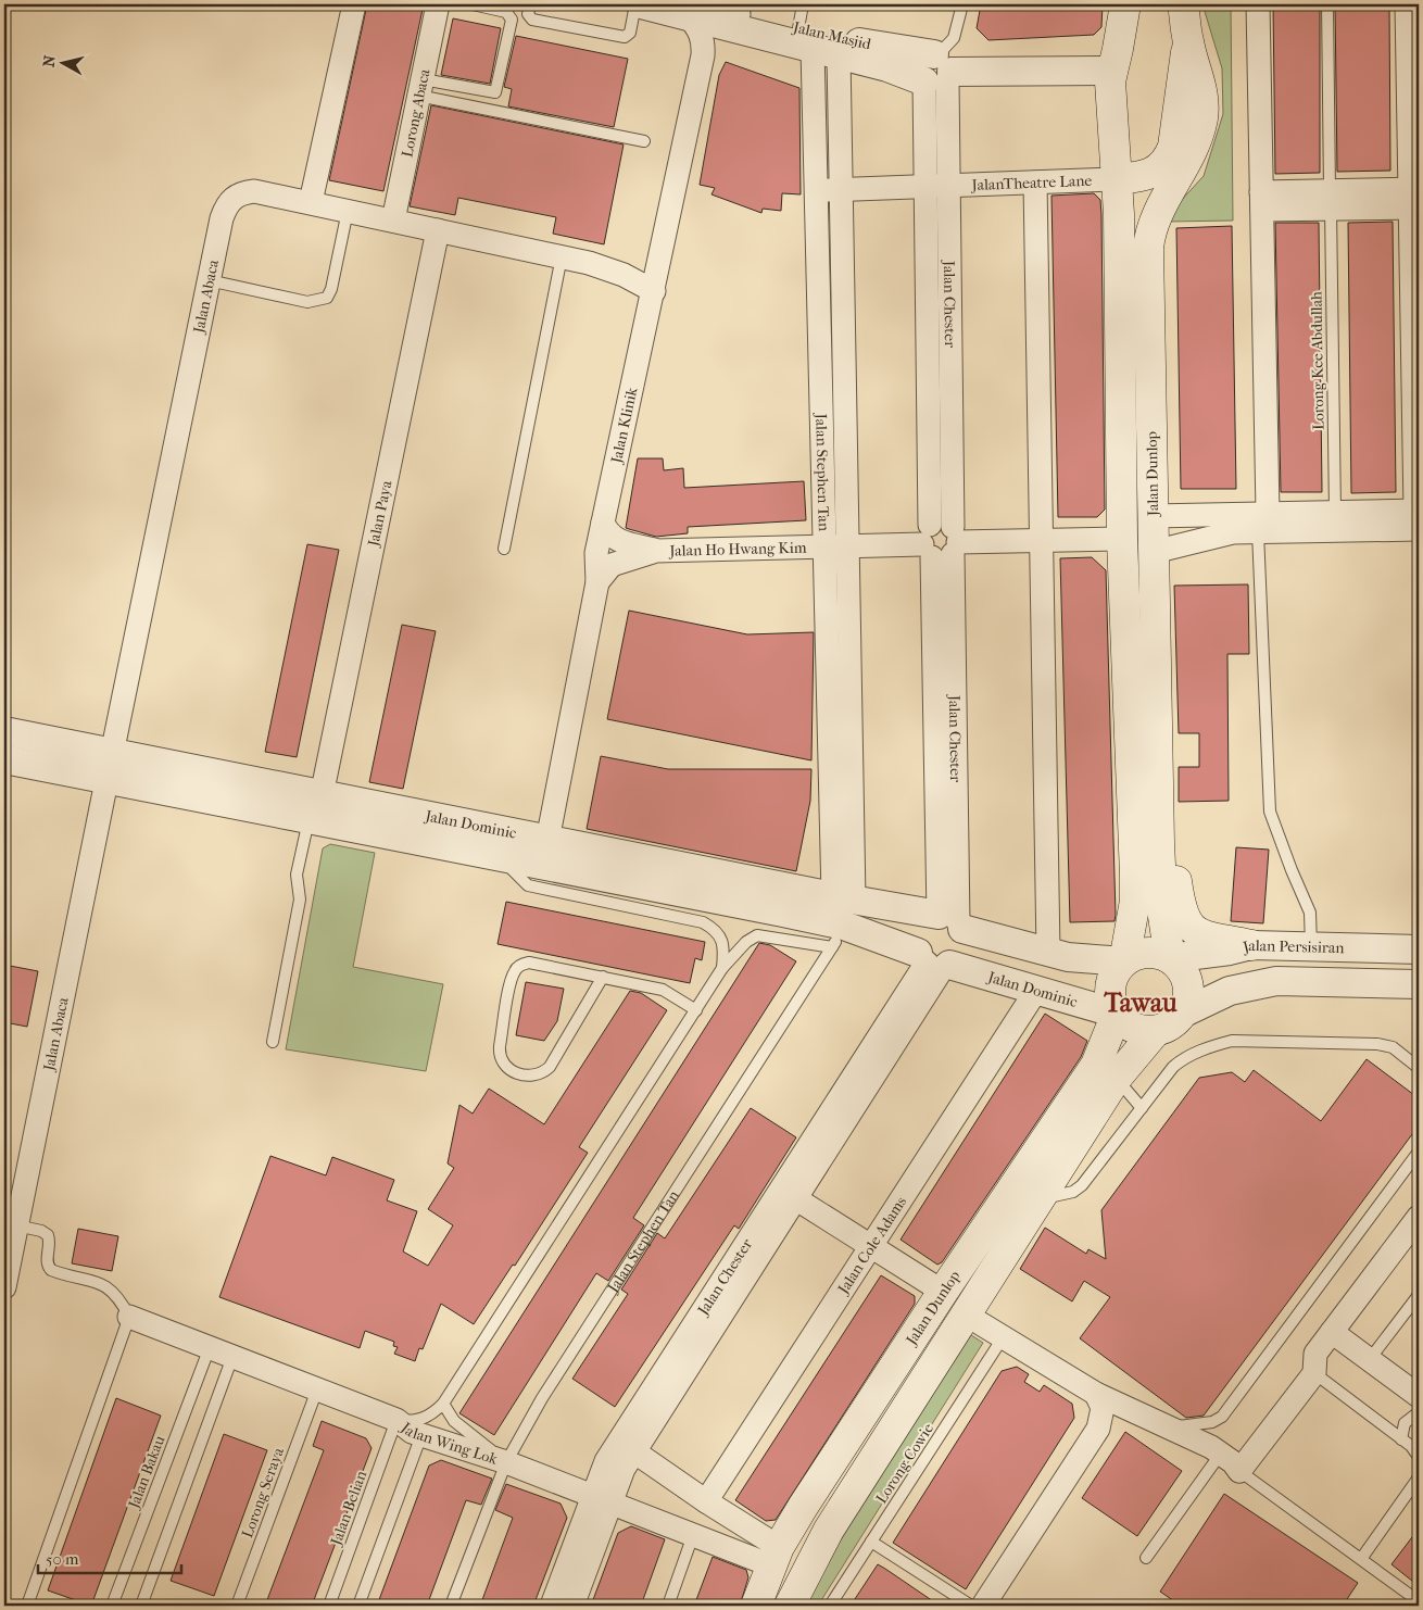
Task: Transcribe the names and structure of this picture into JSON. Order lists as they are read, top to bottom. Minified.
{"streets":{"main road":["Jalan Dunlop"],"street":["Jalan Masjid","Lorong Abaca","JalanTheatre Lane","Jalan Abaca","Jalan Chester","Jalan Klinik","Jalan Stephen Tan","Jalan Paya","Jalan Ho Hwang Kim","Jalan Dominic","Jalan Persisiran","Jalan Cole Adams","Jalan Wing Lok"],"lane":["Lorong Kee Abdullah","Lorong Cowie","Jalan Bakau","Lorong Seraya","Jalan Belian"]},"crossings":[["Jalan Masjid","Jalan Chester"],["Jalan Masjid","Jalan Klinik"],["Jalan Masjid","Jalan Stephen Tan"],["Jalan Masjid","Jalan Dunlop"],["Lorong Abaca","Jalan Abaca"],["JalanTheatre Lane","Jalan Chester"],["JalanTheatre Lane","Jalan Stephen Tan"],["JalanTheatre Lane","Jalan Dunlop"],["Jalan Abaca","Jalan Paya"],["Jalan Abaca","Jalan Dominic"],["Jalan Chester","Jalan Ho Hwang Kim"],["Jalan Chester","Jalan Dominic"],["Jalan Chester","Jalan Wing Lok"],["Jalan Klinik","Jalan Ho Hwang Kim"],["Jalan Klinik","Jalan Dominic"],["Jalan Stephen Tan","Jalan Ho Hwang Kim"],["Jalan Stephen Tan","Jalan Dominic"],["Jalan Stephen Tan","Jalan Wing Lok"],["Jalan Dunlop","Jalan Ho Hwang Kim"],["Jalan Dunlop","Jalan Dominic"],["Jalan Dunlop","Jalan Persisiran"],["Jalan Dunlop","Jalan Wing Lok"],["Jalan Paya","Jalan Dominic"],["Jalan Dominic","Jalan Persisiran"],["Jalan Dominic","Jalan Cole Adams"],["Jalan Wing Lok","Jalan Bakau"],["Jalan Wing Lok","Lorong Seraya"],["Jalan Wing Lok","Jalan Belian"]],"districts":["Tawau"],"scale_bar":"50 m","north":"left"}
